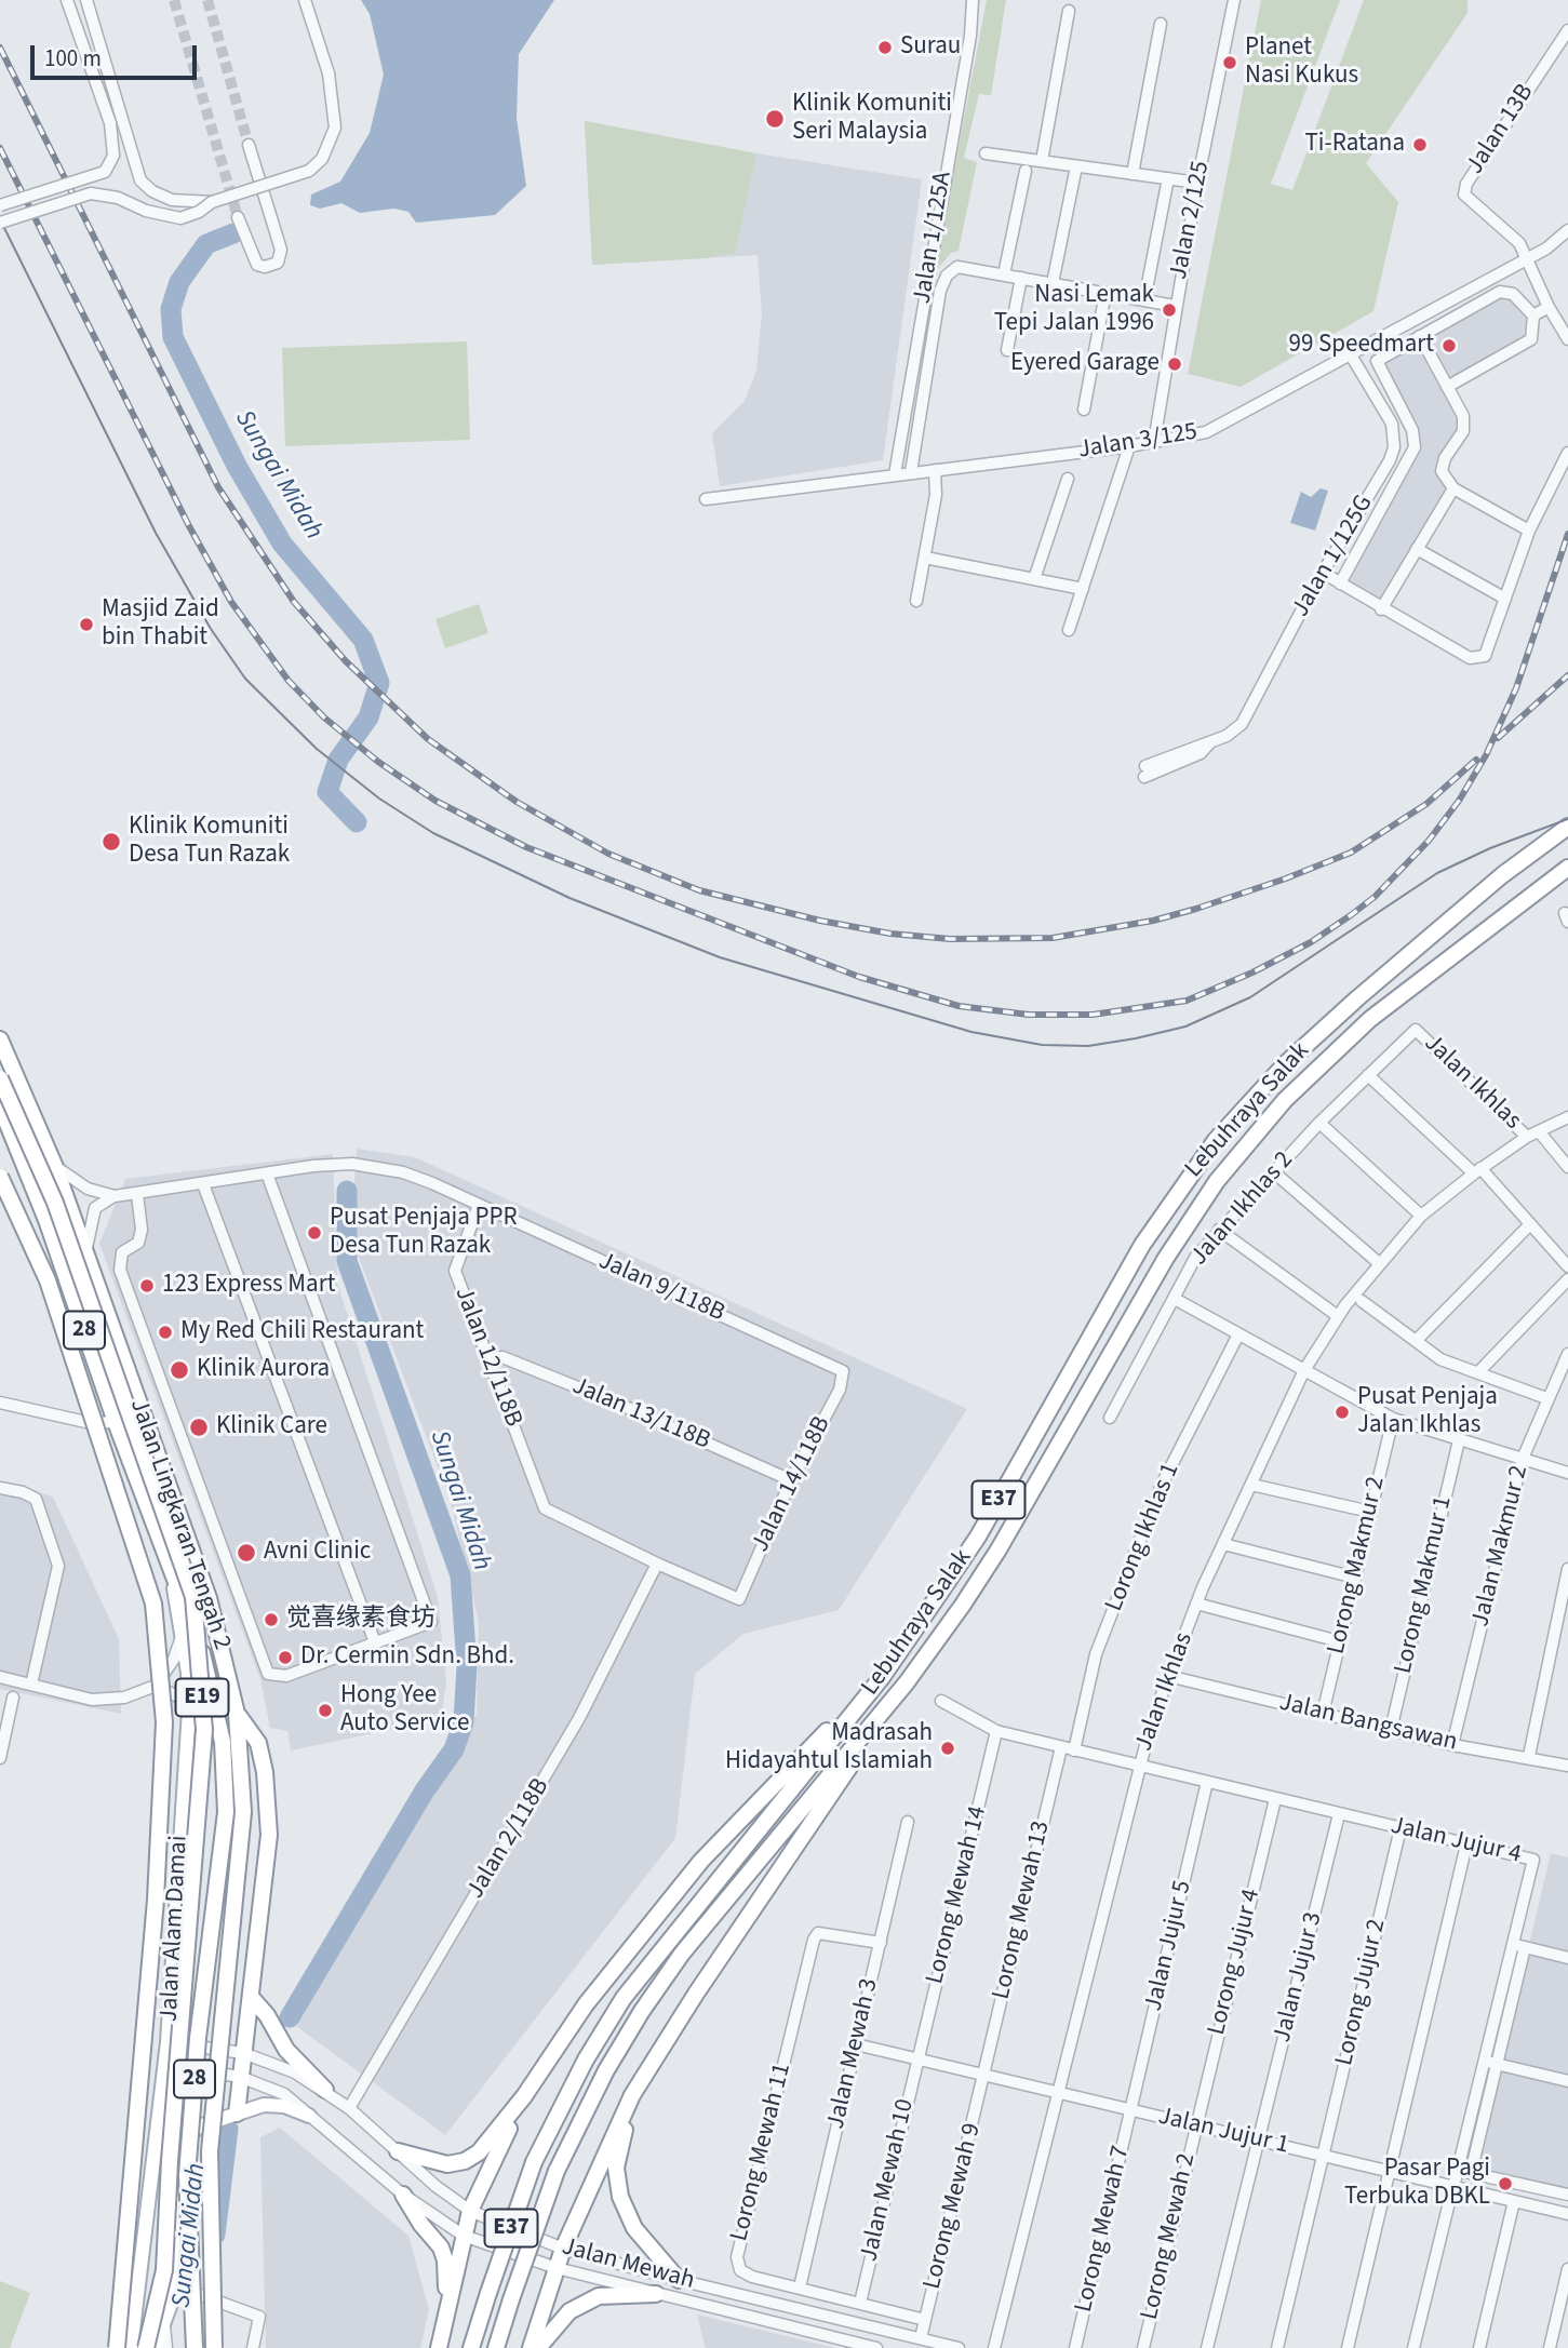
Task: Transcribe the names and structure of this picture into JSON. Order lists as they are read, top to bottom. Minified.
{"streets":{"highway":["Lebuhraya Salak","28","E37","Jalan Lingkaran Tengah 2","E19"],"main road":["Jalan Alam Damai"],"street":["Jalan 13B","Jalan 2/125","Jalan 1/125A","Jalan 3/125","Jalan 1/125G","Jalan Ikhlas","Jalan Ikhlas 2","Jalan 9/118B","Jalan 12/118B","Jalan 13/118B","Jalan 14/118B","Lorong Ikhlas 1","Jalan Makmur 2","Lorong Makmur 2","Lorong Makmur 1","Jalan Bangsawan","Jalan 2/118B","Jalan Jujur 4","Lorong Mewah 14","Lorong Mewah 13","Jalan Jujur 5","Lorong Jujur 4","Jalan Jujur 3","Lorong Jujur 2","Jalan Mewah 3","Jalan Jujur 1","Lorong Mewah 11","Jalan Mewah 10","Lorong Mewah 9","Lorong Mewah 7","Lorong Mewah 2","Jalan Mewah"]},"crossings":[["Jalan 13B","Jalan 3/125"],["Jalan 2/125","Jalan 3/125"],["Jalan 1/125A","Jalan 3/125"],["Jalan 3/125","Jalan 1/125G"],["Jalan Ikhlas","Jalan Ikhlas 2"],["Jalan Ikhlas","Jalan Bangsawan"],["Jalan Ikhlas","Jalan Jujur 4"],["Jalan Ikhlas","Jalan Jujur 1"],["Jalan 9/118B","Jalan 12/118B"],["Jalan 9/118B","Jalan 14/118B"],["Jalan 12/118B","Jalan 13/118B"],["Jalan 12/118B","Jalan 14/118B"],["Jalan 12/118B","Jalan 2/118B"],["Jalan 13/118B","Jalan 14/118B"],["Jalan 14/118B","Jalan 2/118B"],["Jalan Lingkaran Tengah 2","Jalan Alam Damai"],["Jalan Makmur 2","Jalan Bangsawan"],["Lorong Makmur 2","Jalan Bangsawan"],["Lorong Makmur 1","Jalan Bangsawan"],["Jalan 2/118B","Jalan Mewah"],["Jalan Jujur 4","Jalan Jujur 5"],["Jalan Jujur 4","Lorong Jujur 4"],["Jalan Jujur 4","Jalan Jujur 3"],["Jalan Jujur 4","Lorong Jujur 2"],["Jalan Jujur 4","Jalan Jujur 1"],["Lorong Mewah 14","Jalan Jujur 1"],["Lorong Mewah 14","Jalan Mewah 10"],["Lorong Mewah 13","Jalan Jujur 1"],["Lorong Mewah 13","Lorong Mewah 9"],["Jalan Alam Damai","Jalan Mewah"],["Jalan Jujur 5","Jalan Jujur 1"],["Jalan Jujur 5","Lorong Mewah 7"],["Lorong Jujur 4","Jalan Jujur 1"],["Lorong Jujur 4","Lorong Mewah 2"],["Jalan Jujur 3","Jalan Jujur 1"],["Lorong Jujur 2","Jalan Jujur 1"],["Jalan Mewah 3","Jalan Jujur 1"],["Jalan Mewah 3","Lorong Mewah 11"],["Jalan Jujur 1","Jalan Mewah 10"],["Jalan Jujur 1","Lorong Mewah 9"],["Jalan Jujur 1","Lorong Mewah 7"],["Jalan Jujur 1","Lorong Mewah 2"],["Lorong Mewah 9","Jalan Mewah"]],"water":["Sungai Midah"],"places":["Surau","Planet Nasi Kukus","Klinik Komuniti Seri Malaysia","Ti-Ratana","Nasi Lemak Tepi Jalan 1996","99 Speedmart","Eyered Garage","Masjid Zaid bin Thabit","Klinik Komuniti Desa Tun Razak","Pusat Penjaja PPR Desa Tun Razak","123 Express Mart","My Red Chili Restaurant","Klinik Aurora","Pusat Penjaja Jalan Ikhlas","Klinik Care","Avni Clinic","觉喜缘素食坊","Dr. Cermin Sdn. Bhd.","Hong Yee Auto Service","Madrasah Hidayahtul Islamiah","Pasar Pagi Terbuka DBKL"],"scale_bar":"100 m"}
